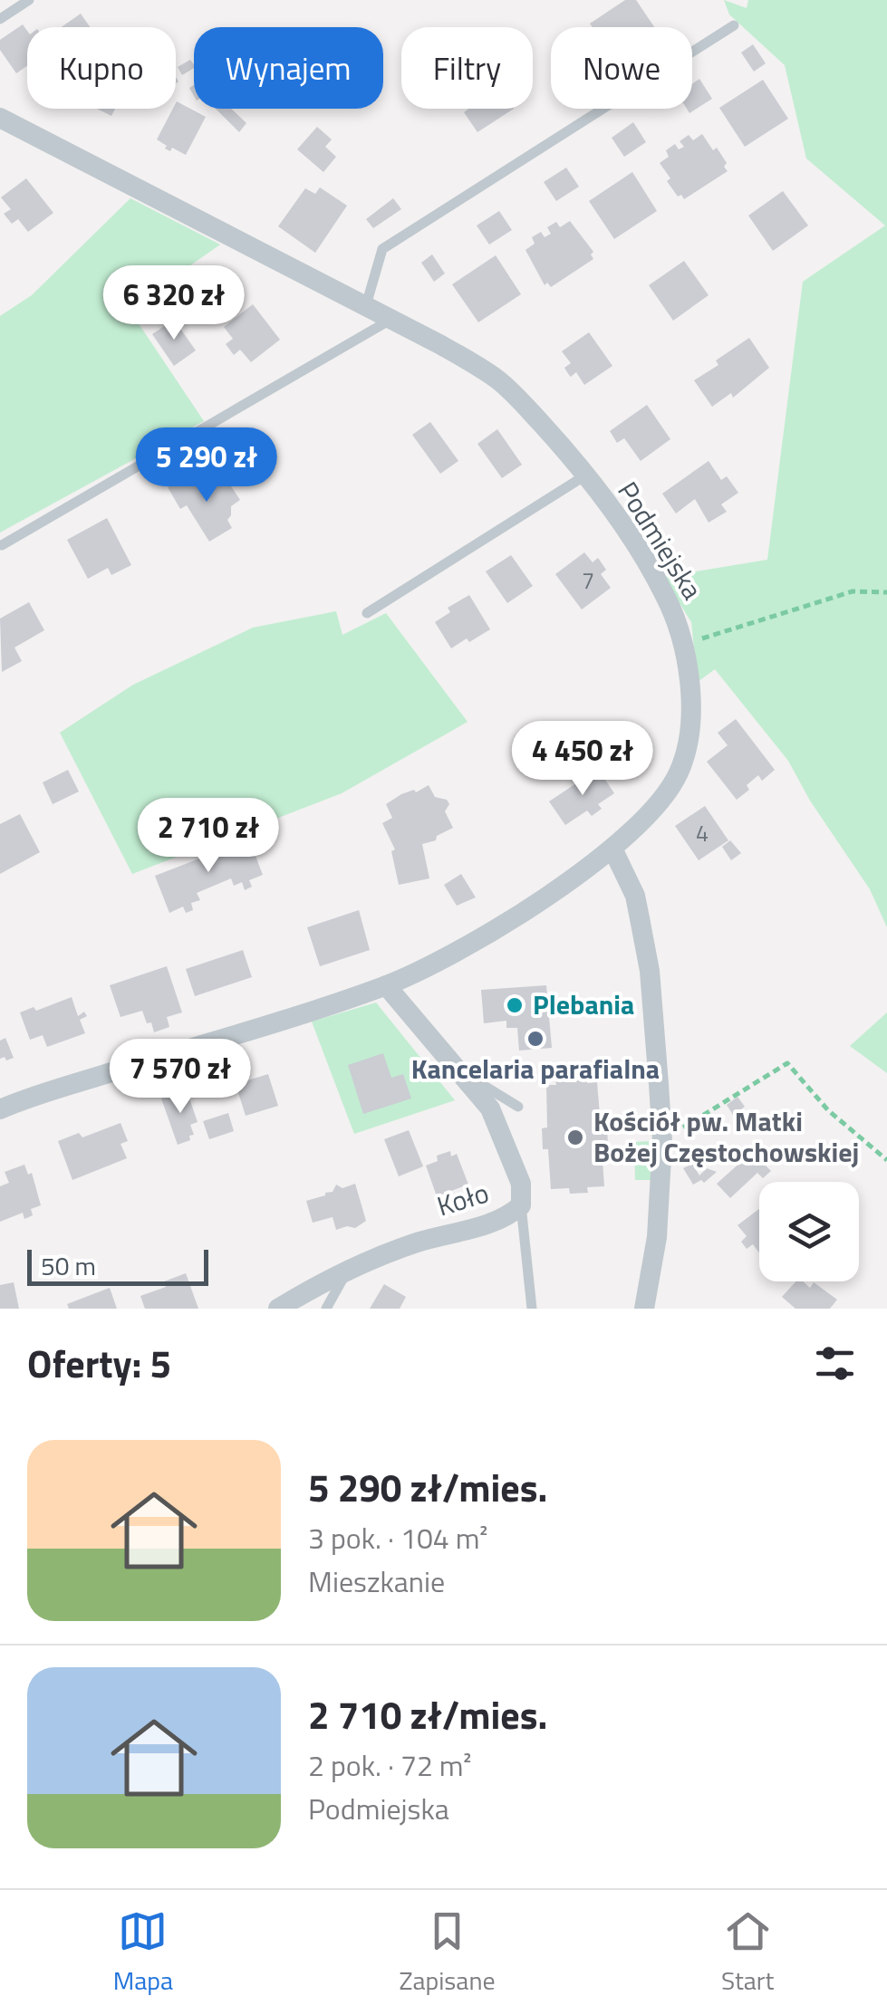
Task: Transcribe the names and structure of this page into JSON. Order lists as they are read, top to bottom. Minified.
{"streets":{"street":["Podmiejska","Koło"]},"crossings":[["Podmiejska","Koło"]],"places":["Plebania","Kancelaria parafialna","Kościół pw. Matki Bożej Częstochowskiej"],"house_numbers":["7","4"],"scale_bar":"50 m","page":{"chip":["Kupno","Wynajem","Filtry","Nowe"],"price":["6 320 zł","5 290 zł","4 450 zł","2 710 zł","7 570 zł"],"scale":"50 m","heading":"Oferty: 5","list":[{"name":"5 290 zł/mies.","note":"3 pok. · 104 m² · Mieszkanie"},{"name":"2 710 zł/mies.","note":"2 pok. · 72 m² · Podmiejska"}],"tabs":["Mapa","Zapisane","Start"]}}
